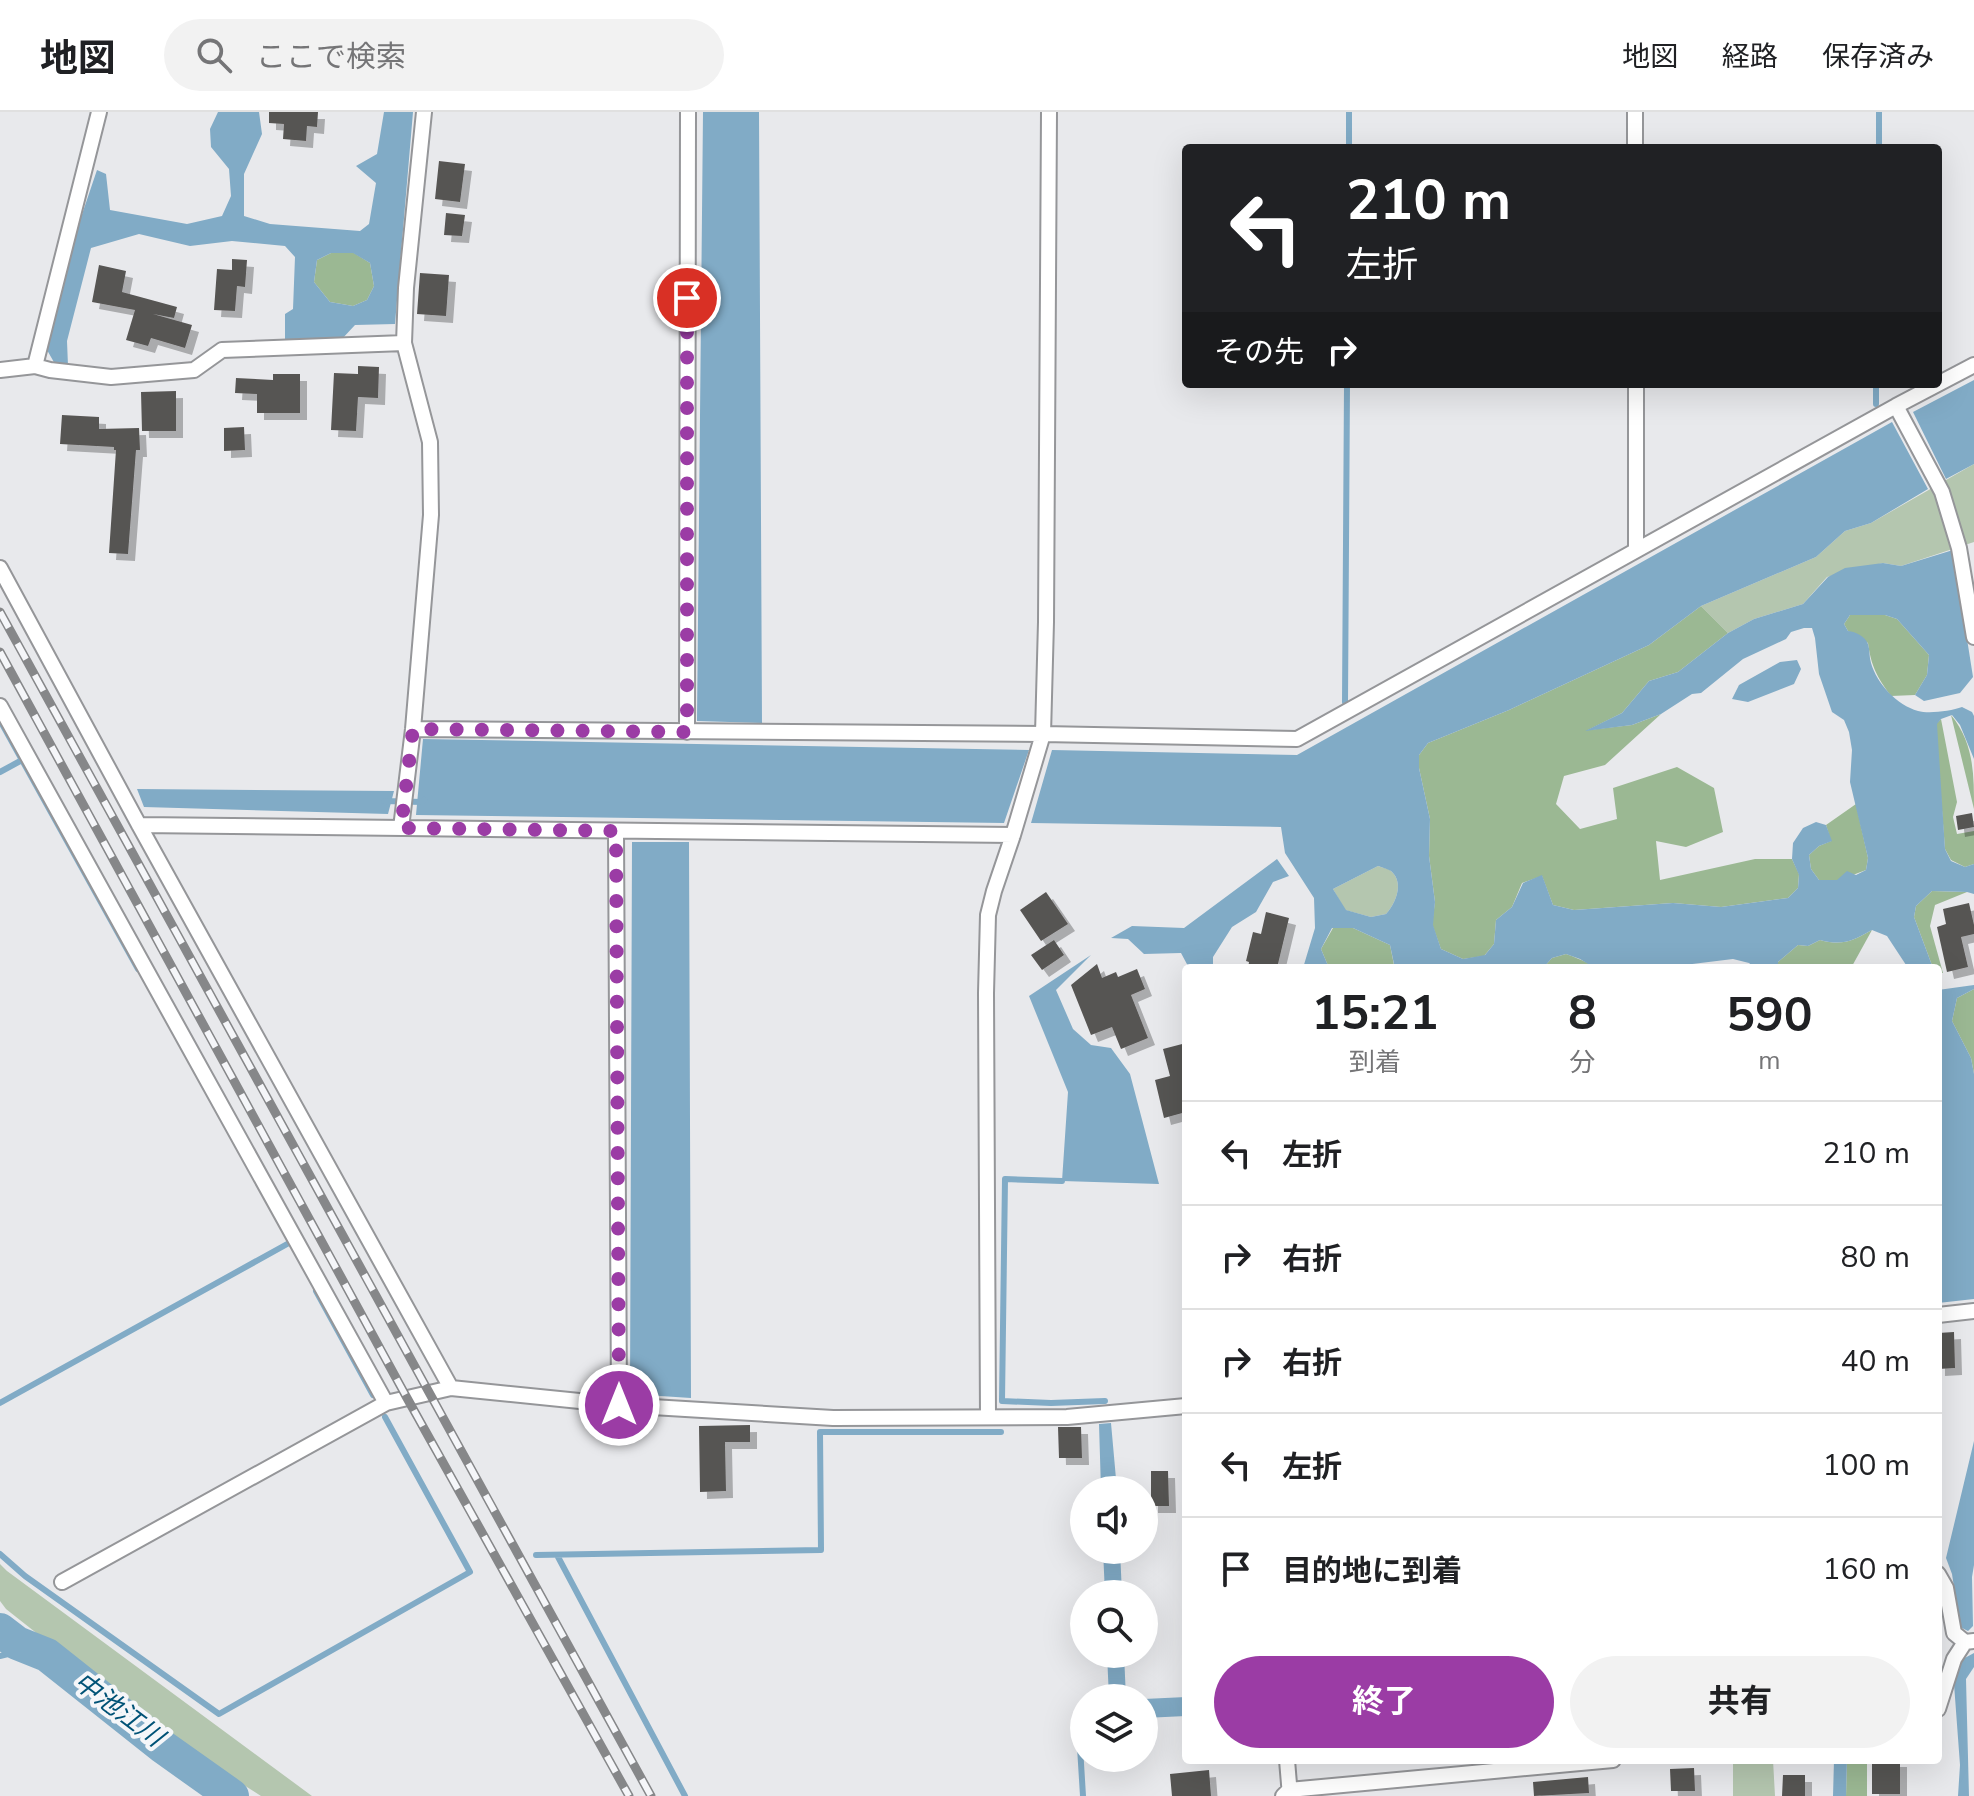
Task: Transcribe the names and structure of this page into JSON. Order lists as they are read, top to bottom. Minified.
{"water":["中池江川"],"page":{"header":"地図","search":"ここで検索","nav":["地図","経路","保存済み"],"turn":["210 m","左折"],"then":"その先","eta":["15:21","到着","8","分","590","m"],"list":[{"name":"左折","value":"210 m"},{"name":"右折","value":"80 m"},{"name":"右折","value":"40 m"},{"name":"左折","value":"100 m"},{"name":"目的地に到着","value":"160 m"}],"buttons":["終了","共有"]}}
